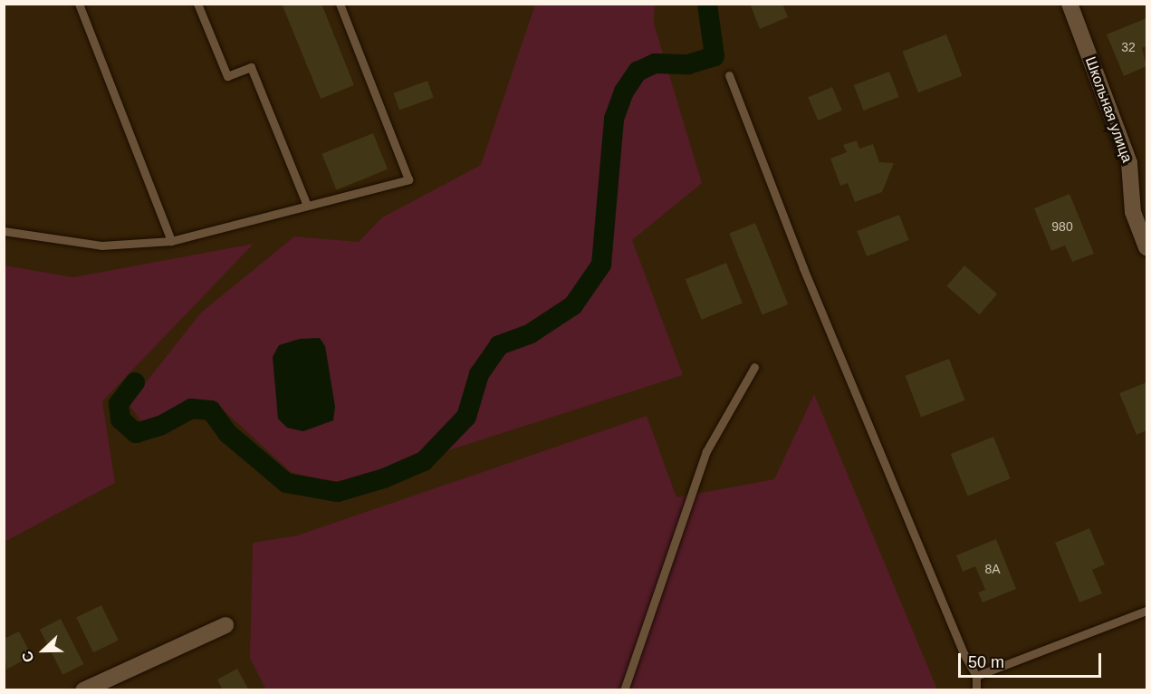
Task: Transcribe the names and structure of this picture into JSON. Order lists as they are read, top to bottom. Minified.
{"streets":{"street":["Школьная улица"]},"house_numbers":["32","980","8А"],"scale_bar":"50 m","north":"left"}
